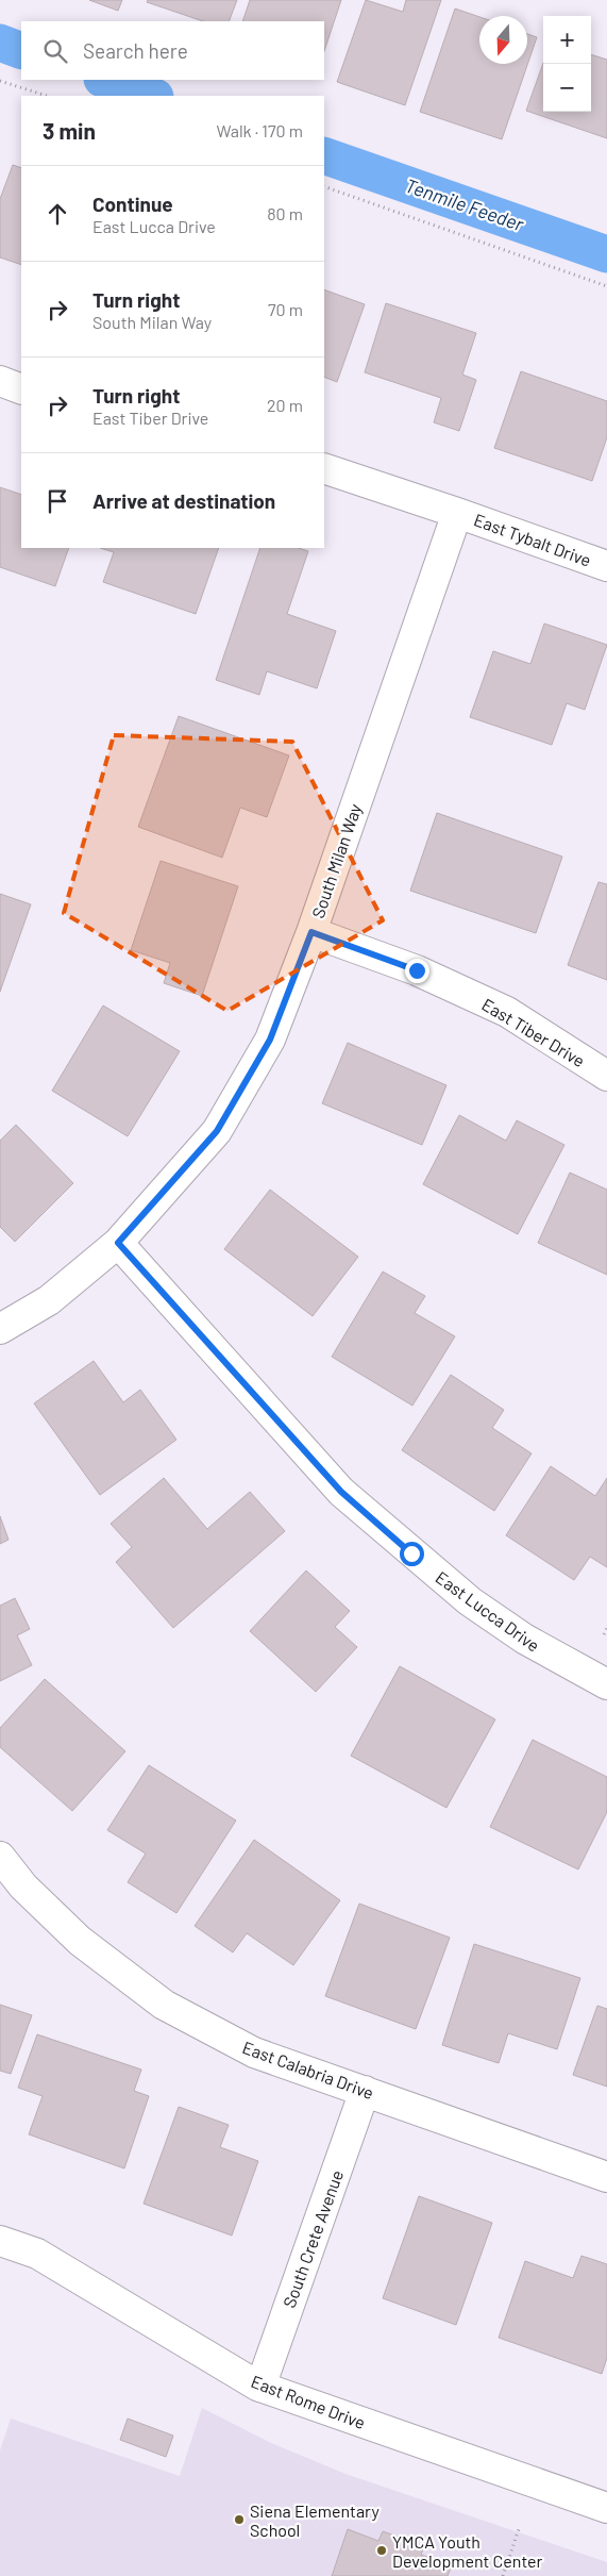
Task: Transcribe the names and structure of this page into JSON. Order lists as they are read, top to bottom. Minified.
{"streets":{"street":["East Tybalt Drive","South Milan Way","East Tiber Drive","East Lucca Drive","East Calabria Drive","South Crete Avenue","East Rome Drive"]},"crossings":[["East Tybalt Drive","South Milan Way"],["South Milan Way","East Tiber Drive"],["South Milan Way","East Lucca Drive"],["East Calabria Drive","South Crete Avenue"],["South Crete Avenue","East Rome Drive"]],"water":["Tenmile Feeder"],"places":["Siena Elementary School","YMCA Youth Development Center"],"north":"bottom","page":{"map_buttons":["+","−"],"search":"Search here","heading":["3 min","Walk · 170 m"],"list":[["Continue","East Lucca Drive","80 m"],["Turn right","South Milan Way","70 m"],["Turn right","East Tiber Drive","20 m"],"Arrive at destination"]}}
